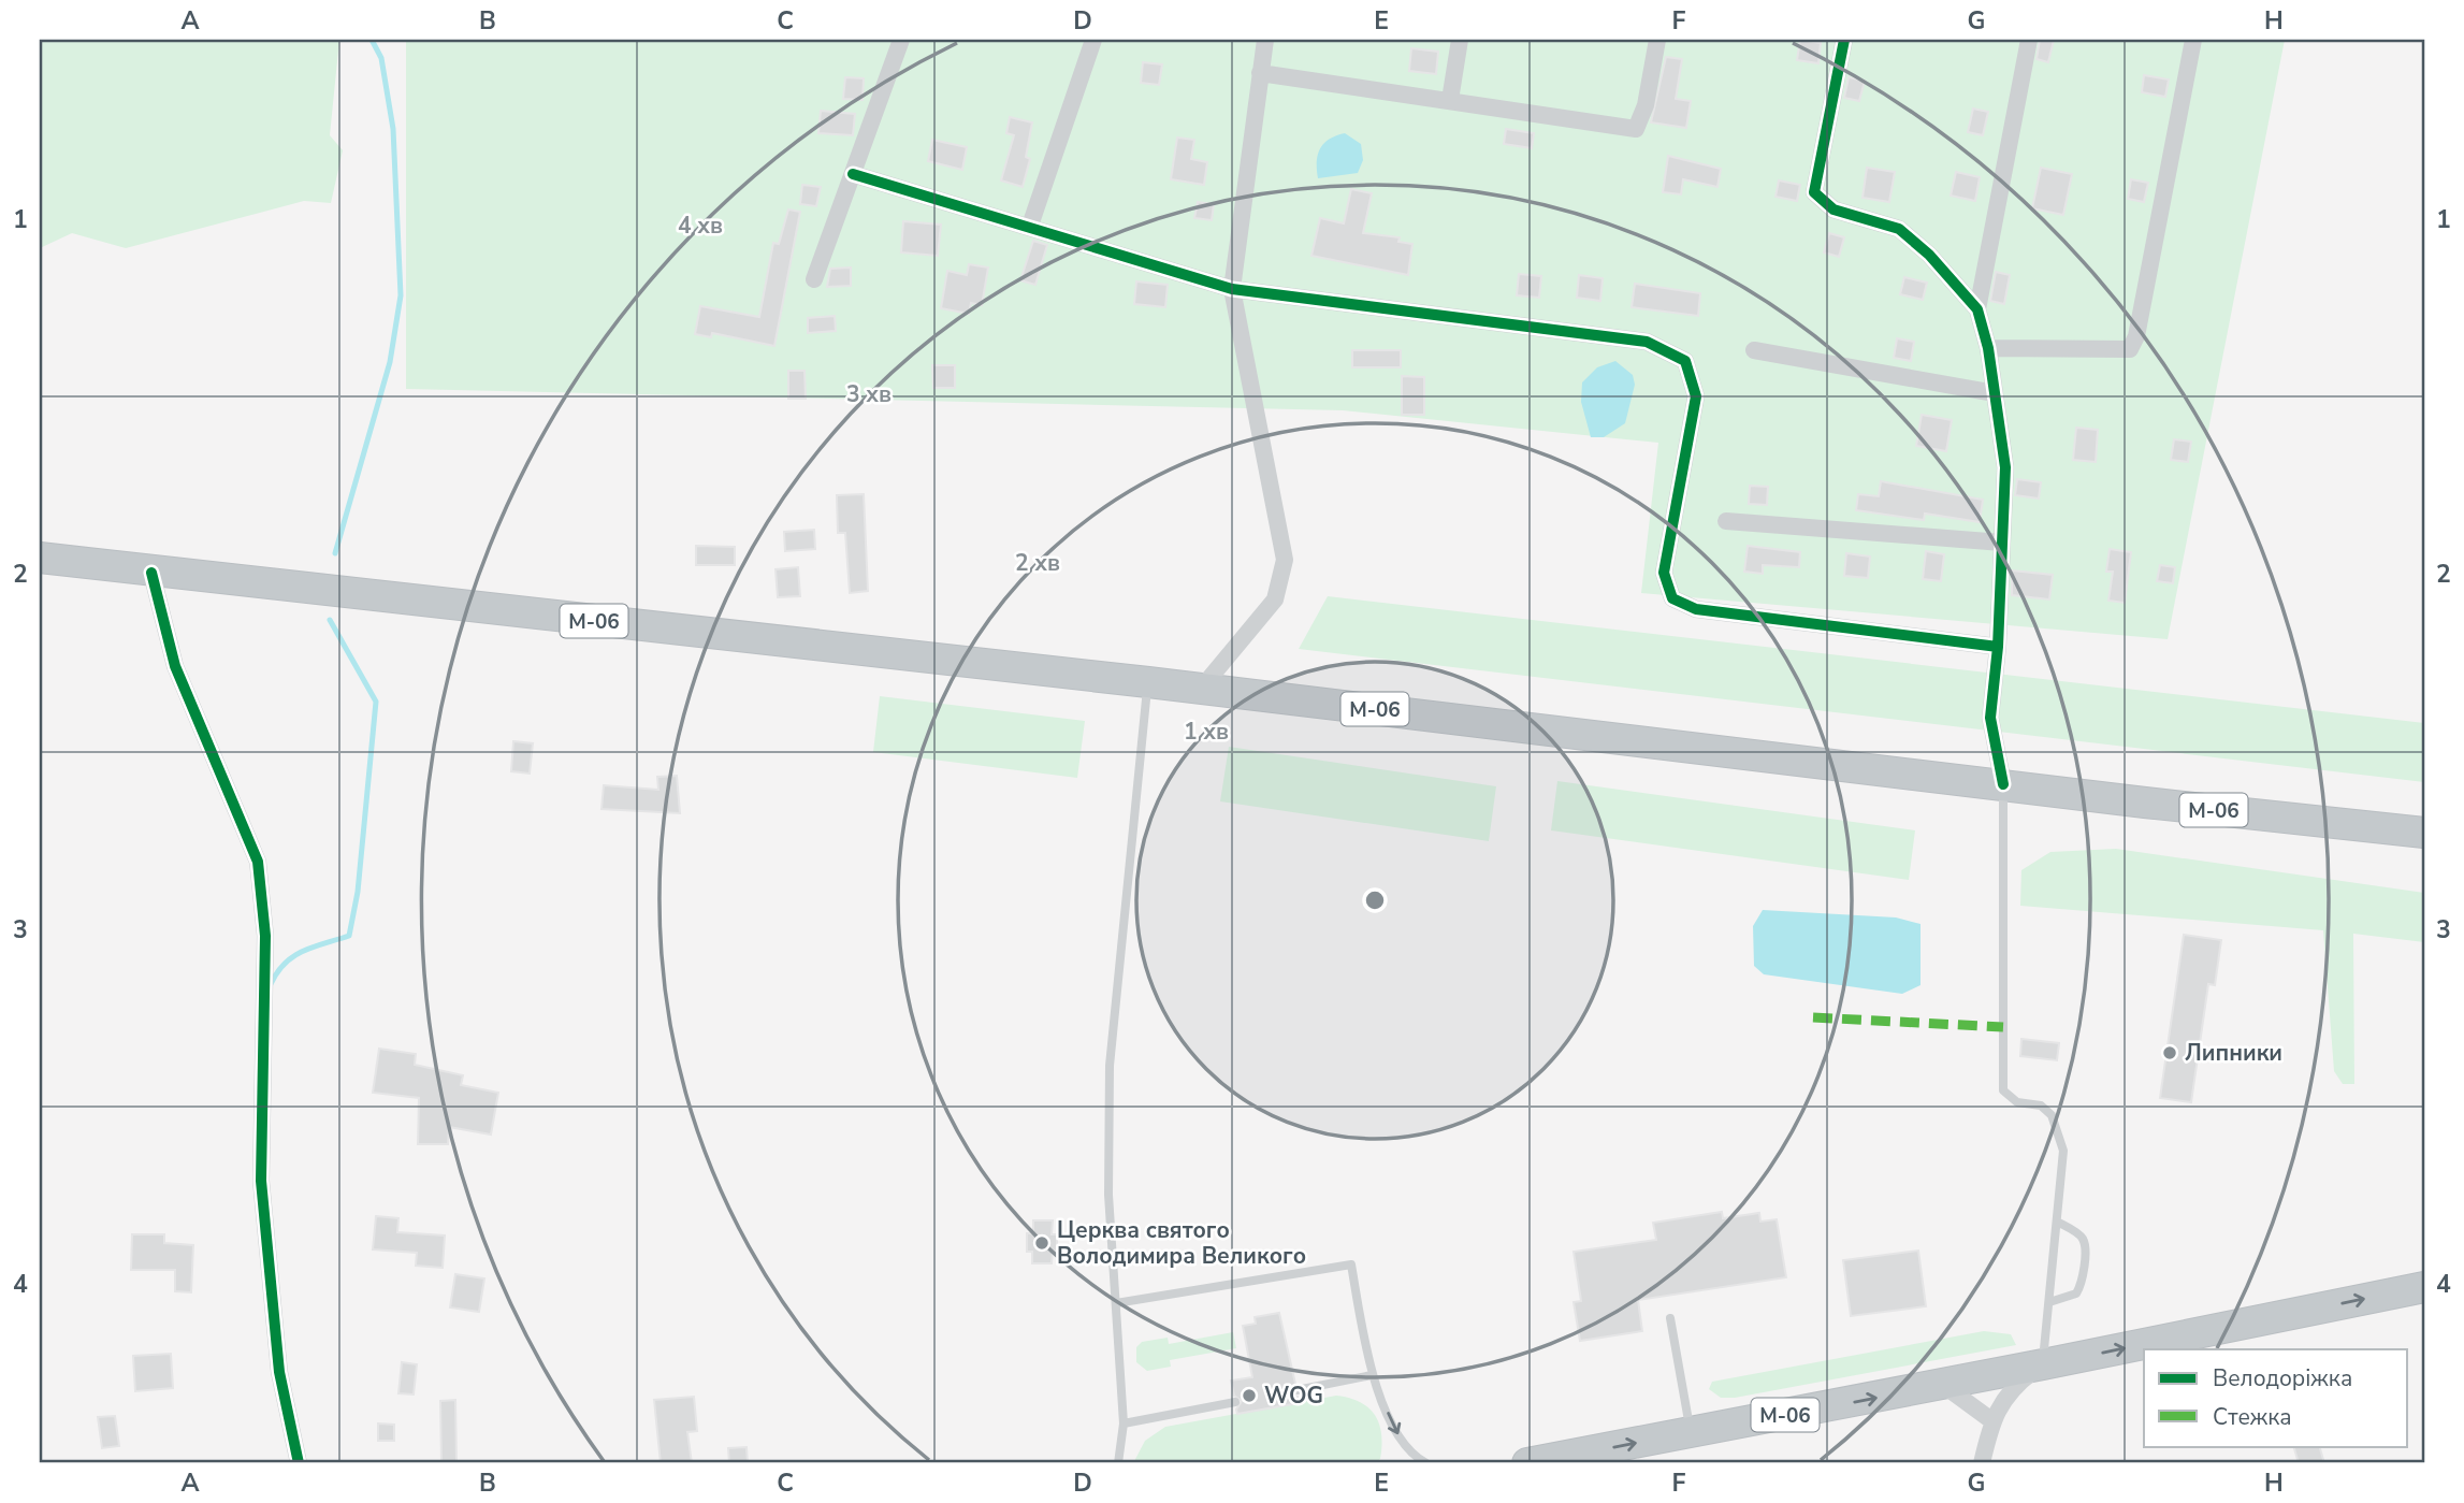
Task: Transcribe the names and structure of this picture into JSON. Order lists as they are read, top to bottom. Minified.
{"streets":{"highway":["М-06"]},"places":["Липники","Церква святого Володимира Великого","WOG"],"legend":["Велодоріжка","Стежка"],"grid":{"columns":["A","B","C","D","E","F","G","H"],"rows":["1","2","3","4"]},"rings":["4 хв","3 хв","2 хв","1 хв"]}
